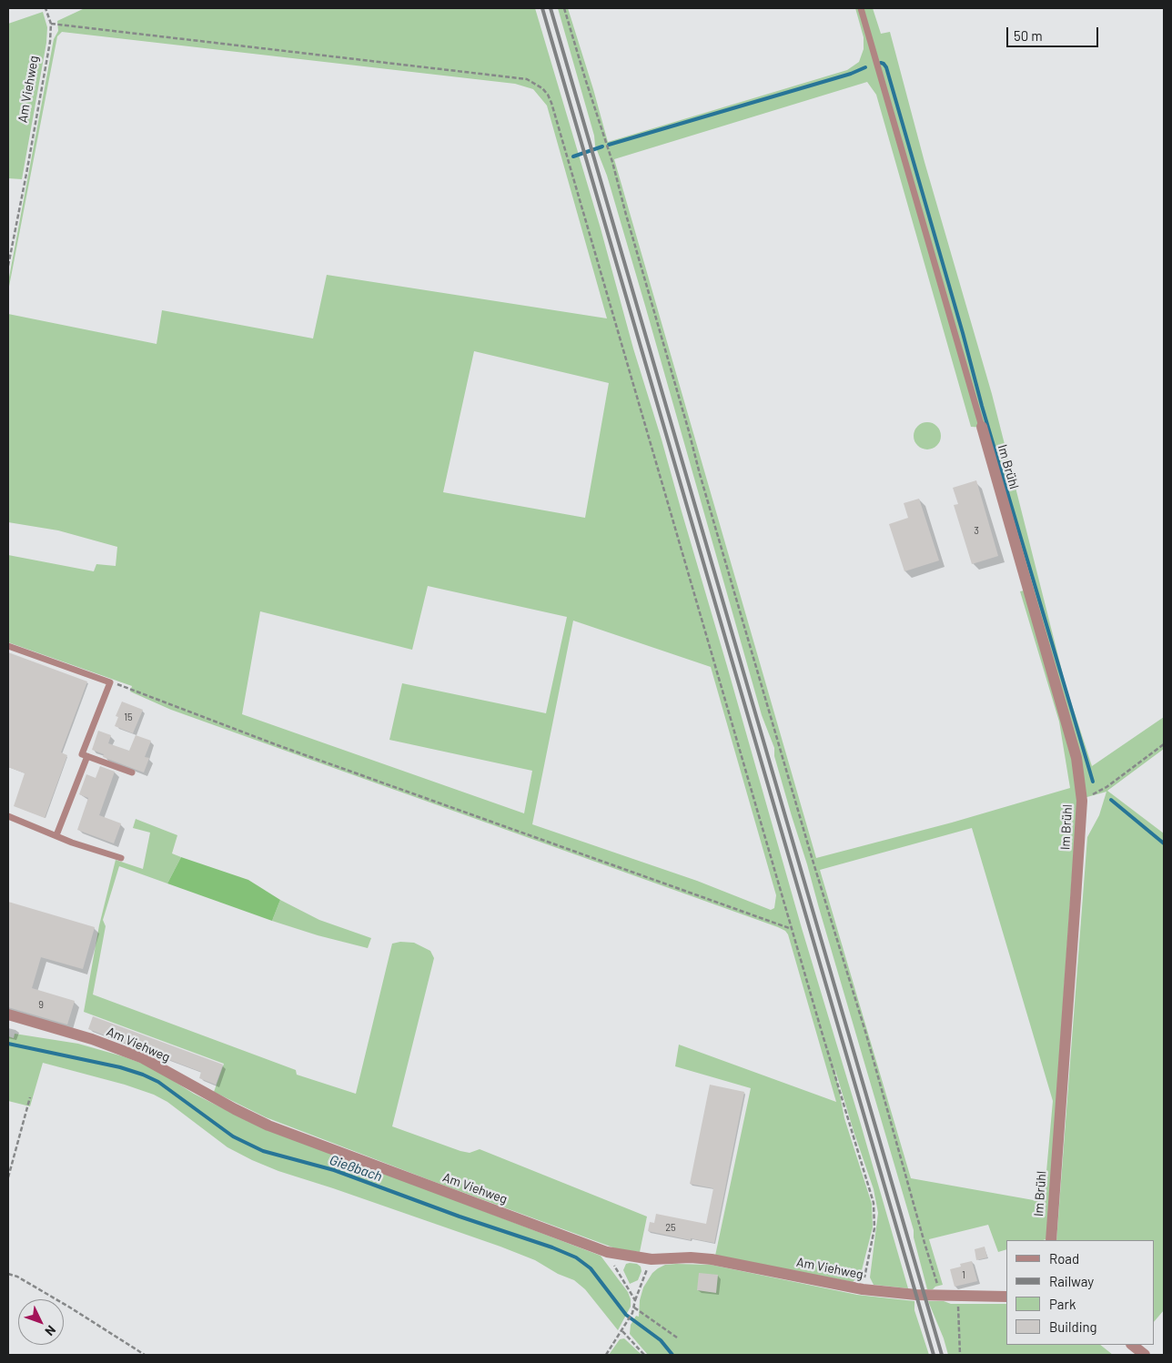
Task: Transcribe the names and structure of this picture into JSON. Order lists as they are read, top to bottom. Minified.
{"streets":{"street":["Am Viehweg","Im Brühl"]},"water":["Gießbach"],"house_numbers":["3","15","9","25","1"],"legend":["Road","Railway","Park","Building"],"scale_bar":"50 m","north":"bottom right"}
